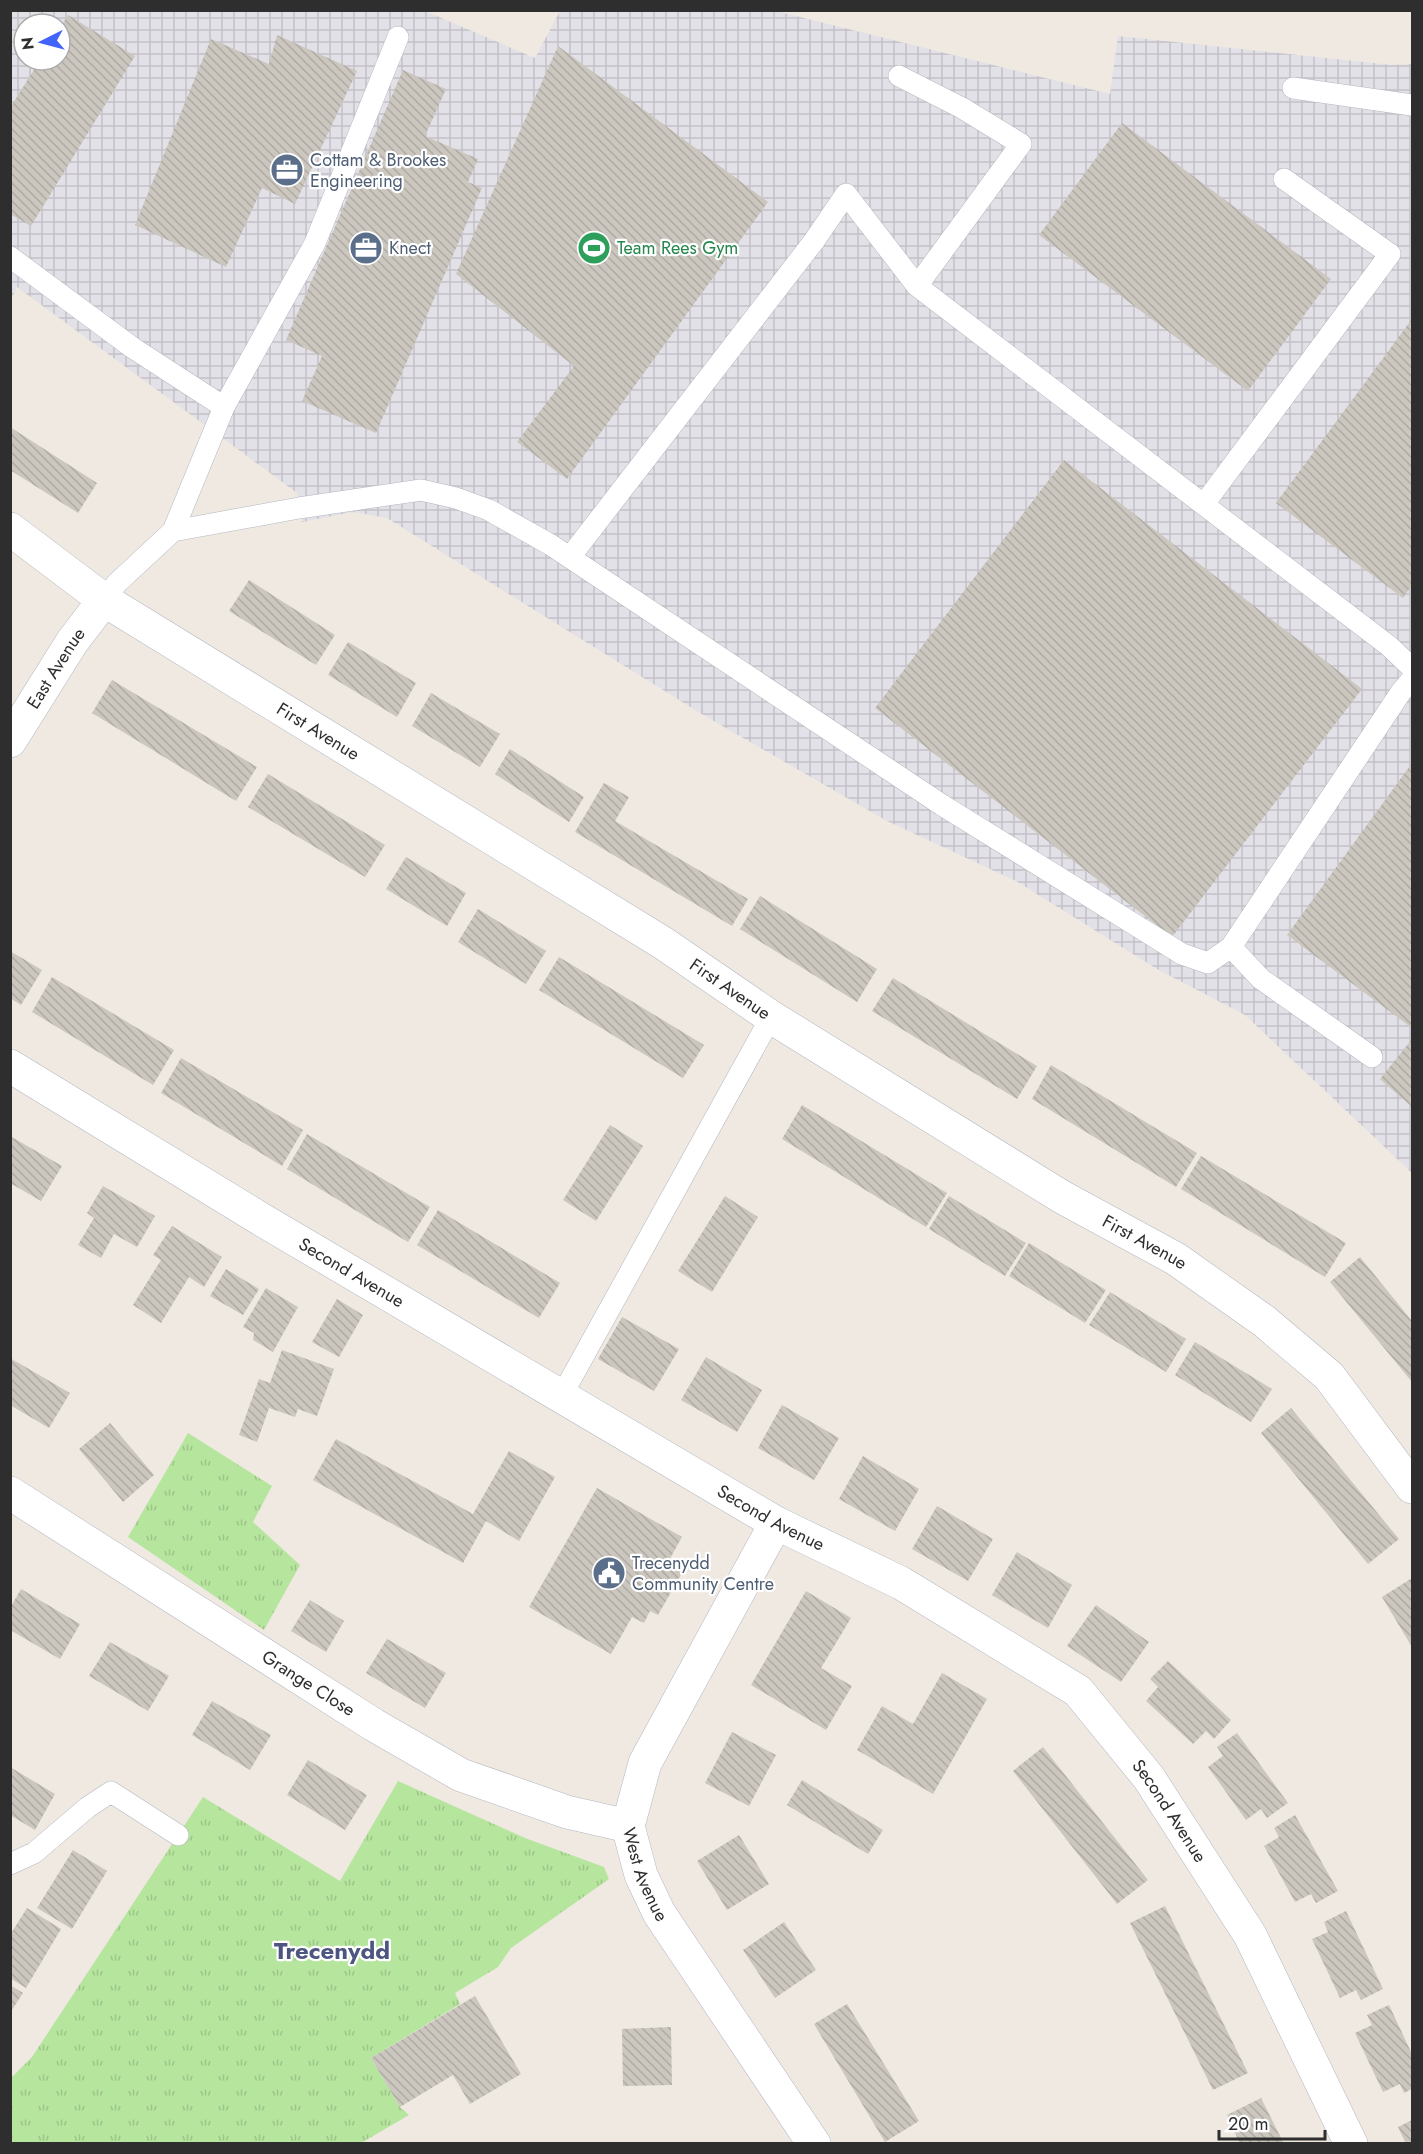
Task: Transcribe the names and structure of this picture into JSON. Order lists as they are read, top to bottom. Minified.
{"streets":{"street":["East Avenue","First Avenue","Second Avenue","Grange Close","West Avenue"]},"crossings":[["East Avenue","First Avenue"],["Second Avenue","West Avenue"],["Grange Close","West Avenue"]],"districts":["Trecenydd"],"places":{"office":["Cottam & Brookes Engineering","Knect"],"sports":["Team Rees Gym"],"public building":["Trecenydd Community Centre"]},"scale_bar":"20 m","north":"left"}
